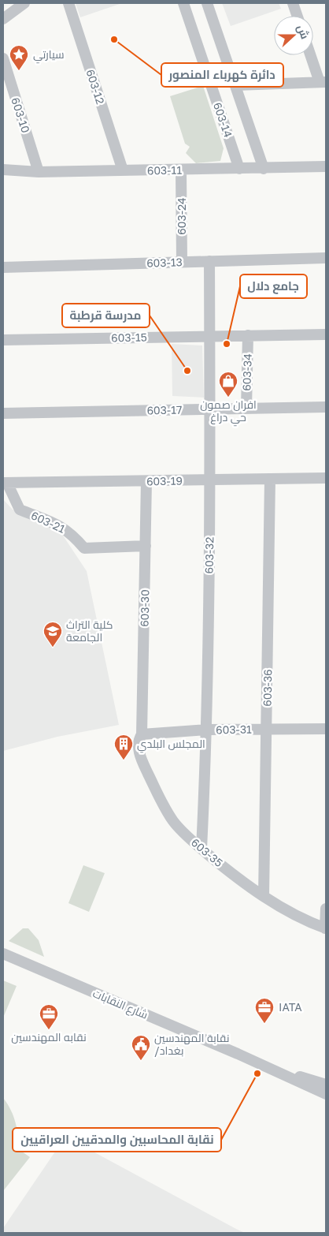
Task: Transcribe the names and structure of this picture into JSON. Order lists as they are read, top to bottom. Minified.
{"streets":{"street":["603-12","603-10","603-14","603-11","603-24","603-13","603-15","603-34","603-17","603-19","603-21","603-32","603-30","603-36","603-31","603-35","شارع النقابات"]},"crossings":[["603-12","603-11"],["603-10","603-11"],["603-14","603-11"],["603-11","603-24"],["603-24","603-13"],["603-13","603-32"],["603-15","603-34"],["603-15","603-32"],["603-34","603-17"],["603-17","603-32"],["603-19","603-21"],["603-19","603-32"],["603-19","603-30"],["603-19","603-36"],["603-21","603-30"],["603-32","603-31"],["603-32","603-35"],["603-30","603-31"],["603-30","603-35"],["603-36","603-31"],["603-36","603-35"],["603-31","603-35"]],"places":{"other":["دائرة كهرباء المنصور","جامع دلال","مدرسة قرطبة","نقابة المحاسبين والمدقيين العراقيين"],"place":["سيارتي"],"shop":["افران صمون حي دراغ"],"school or university":["كلية التراث الجامعة"],"building":["المجلس البلدي"],"office":["IATA","نقابه المهندسين"],"public building":["نقابة المهندسين /بغداد"]},"north":"right"}
